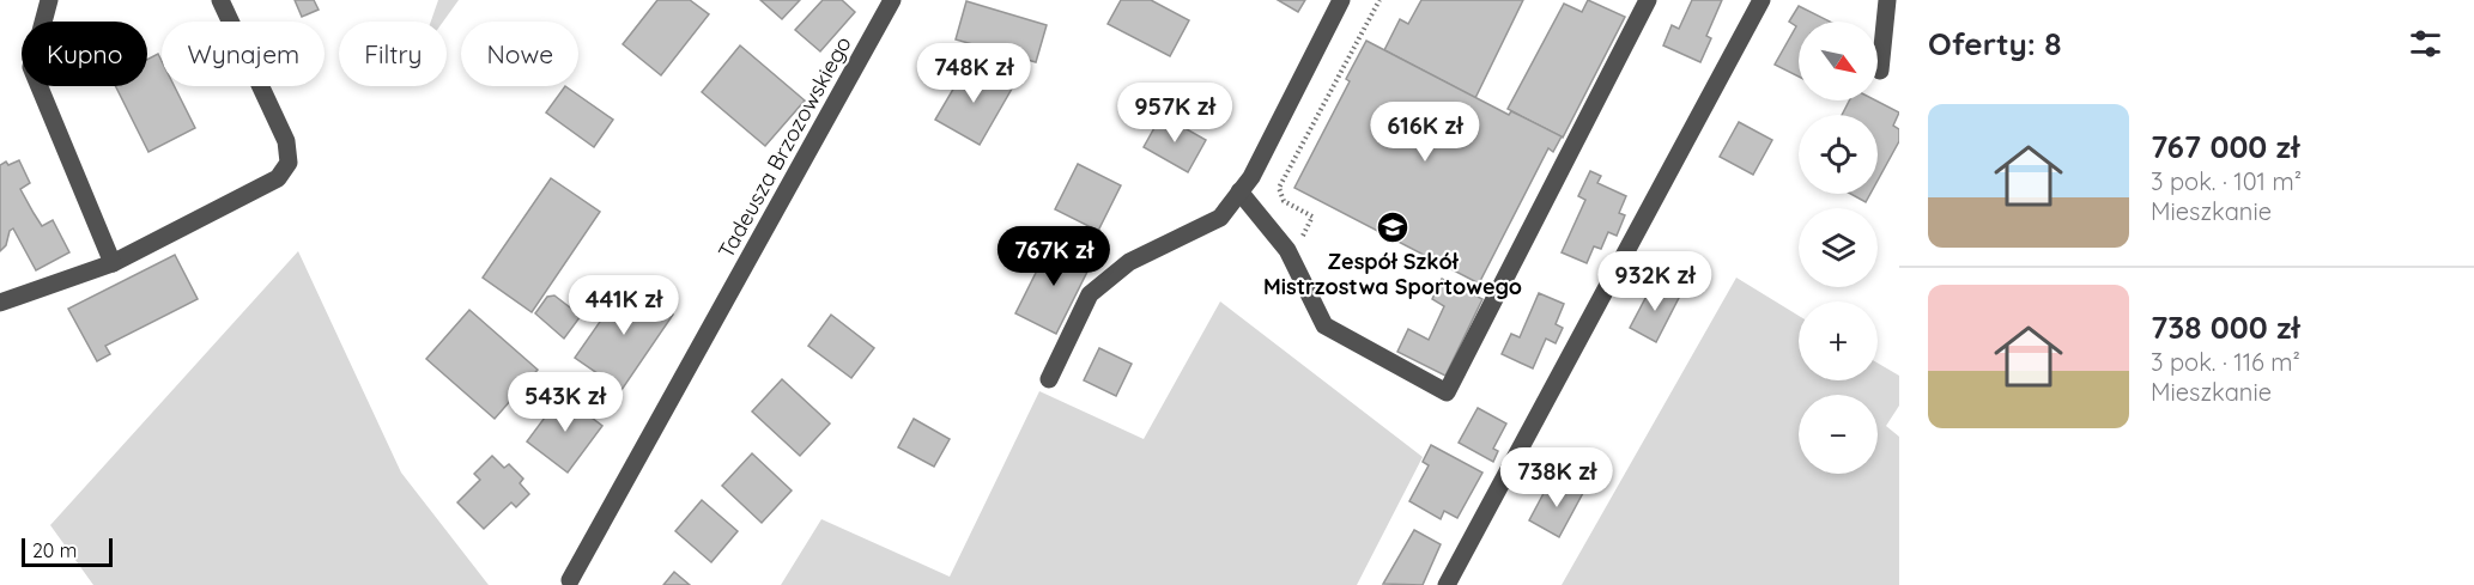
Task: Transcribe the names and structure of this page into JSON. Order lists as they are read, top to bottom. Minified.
{"streets":{"street":["Tadeusza Brzozowskiego"]},"places":{"school or university":["Zespół Szkół Mistrzostwa Sportowego"]},"scale_bar":"20 m","north":"bottom right","page":{"heading":"Oferty: 8","map_buttons":["+","−"],"chip":["Kupno","Wynajem","Filtry","Nowe"],"price":["748K zł","957K zł","616K zł","767K zł","932K zł","441K zł","543K zł","738K zł"],"list":[{"name":"767 000 zł","note":"3 pok. · 101 m² · Mieszkanie"},{"name":"738 000 zł","note":"3 pok. · 116 m² · Mieszkanie"}],"scale":"20 m"}}
